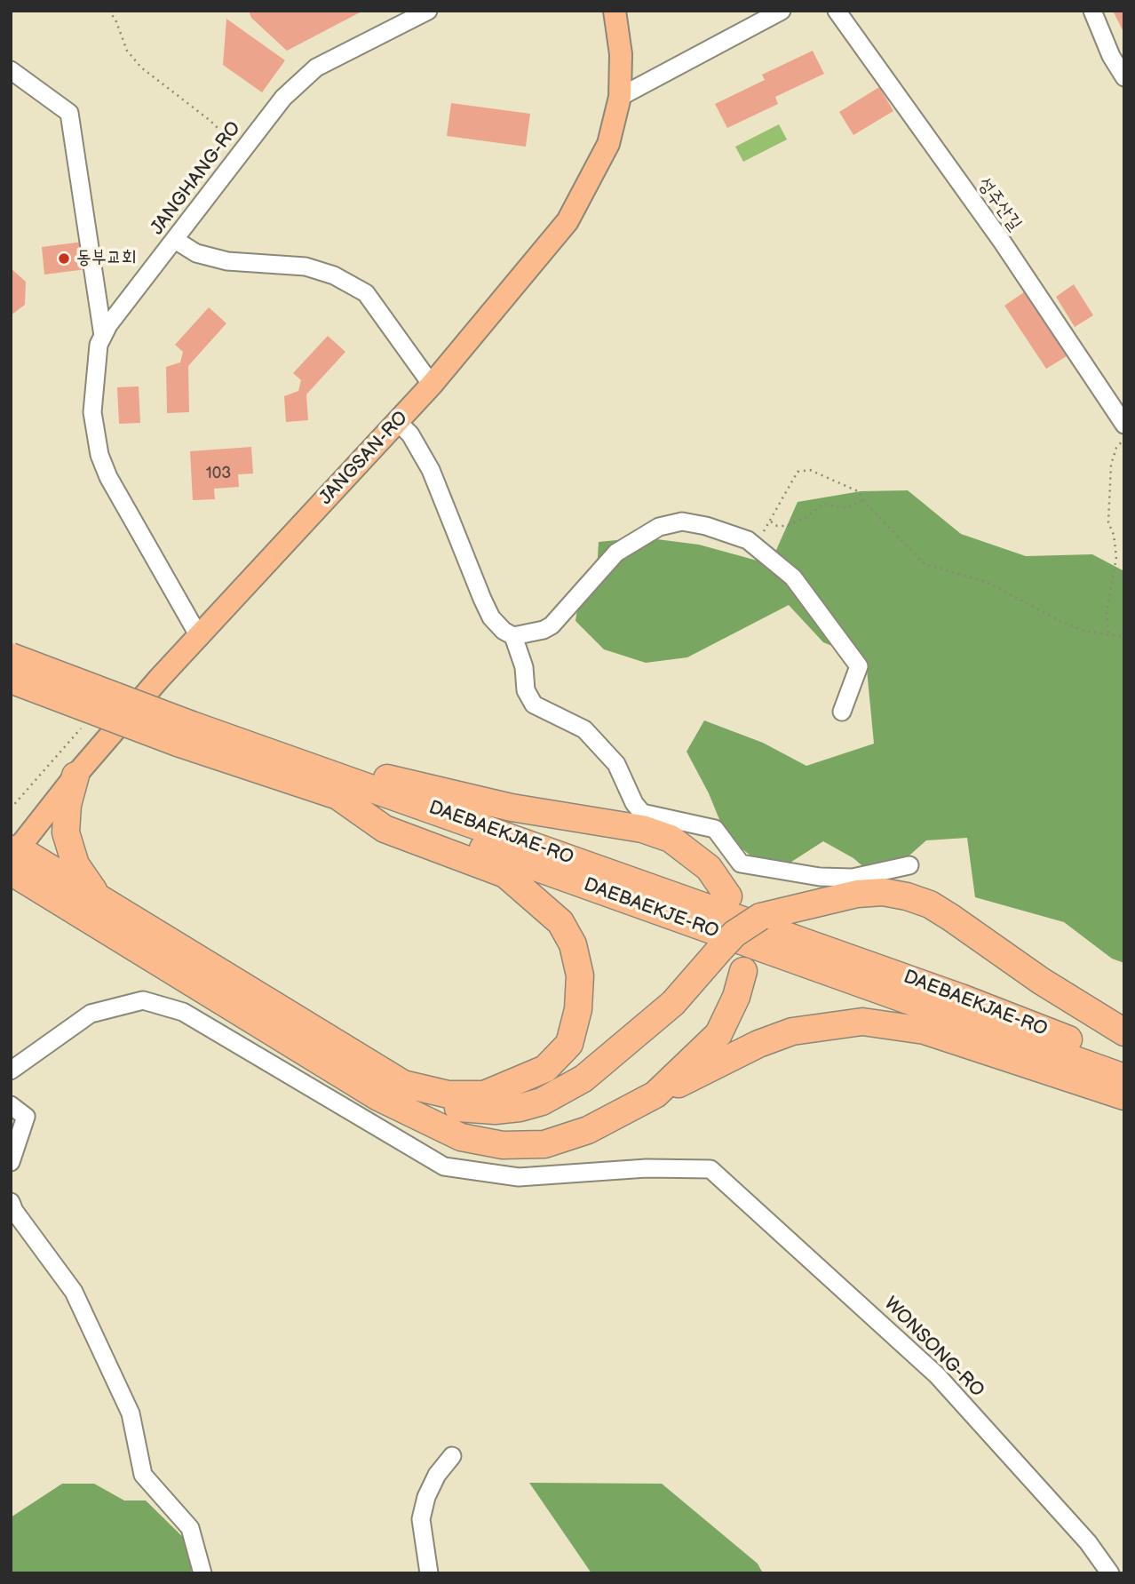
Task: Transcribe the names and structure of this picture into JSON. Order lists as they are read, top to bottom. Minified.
{"streets":{"highway":["DAEBAEKJAE-RO","DAEBAEKJE-RO"],"main road":["JANGSAN-RO"],"street":["JANGHANG-RO","성주산길","WONSONG-RO"]},"crossings":[["JANGHANG-RO","JANGSAN-RO"],["DAEBAEKJAE-RO","DAEBAEKJE-RO"]],"places":["동부교회"],"house_numbers":["103"]}
